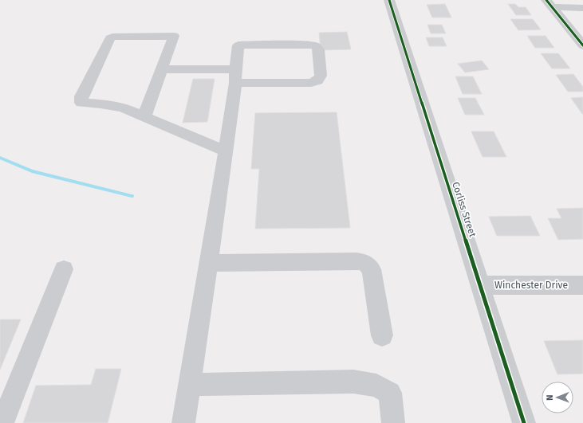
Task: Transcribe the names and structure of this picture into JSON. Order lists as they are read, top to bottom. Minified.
{"streets":{"street":["Corliss Street","Winchester Drive"]},"crossings":[["Corliss Street","Winchester Drive"]],"north":"left"}
